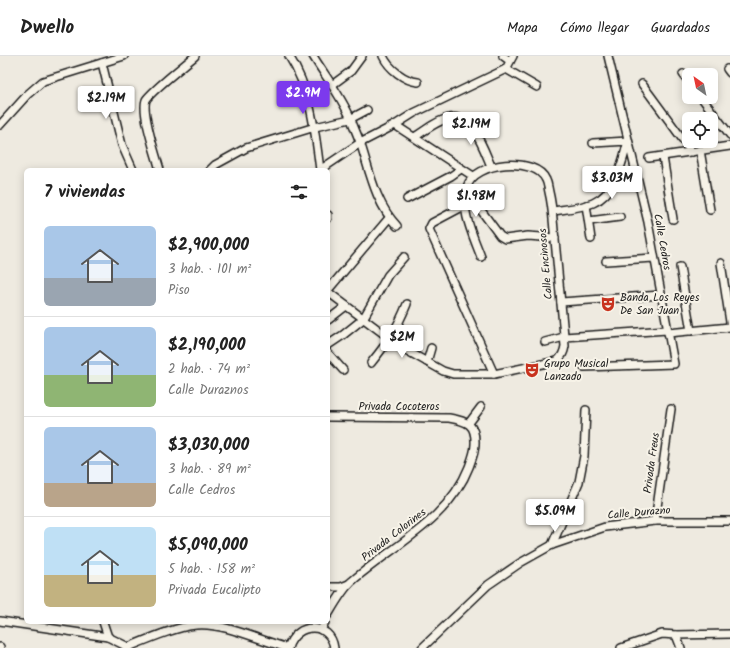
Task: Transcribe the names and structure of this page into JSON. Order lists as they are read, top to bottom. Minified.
{"streets":{"street":["Calle Cedros","Calle Encinosos","Privada Cocoteros","Privada Freus","Calle Durazno","Privada Colorines"]},"crossings":[["Privada Cocoteros","Privada Colorines"],["Privada Freus","Calle Durazno"]],"places":{"theatre":["Banda Los Reyes De San Juan","Grupo Musical Lanzado"]},"north":"top left","page":{"header":"Dwello","nav":["Mapa","Cómo llegar","Guardados"],"price":["$2.9M","$2.19M","$2.19M","$3.03M","$1.98M","$2M","$5.09M"],"heading":"7 viviendas","list":[{"name":"$2,900,000","note":"3 hab. · 101 m² · Piso"},{"name":"$2,190,000","note":"2 hab. · 74 m² · Calle Duraznos"},{"name":"$3,030,000","note":"3 hab. · 89 m² · Calle Cedros"},{"name":"$5,090,000","note":"5 hab. · 158 m² · Privada Eucalipto"}]}}
